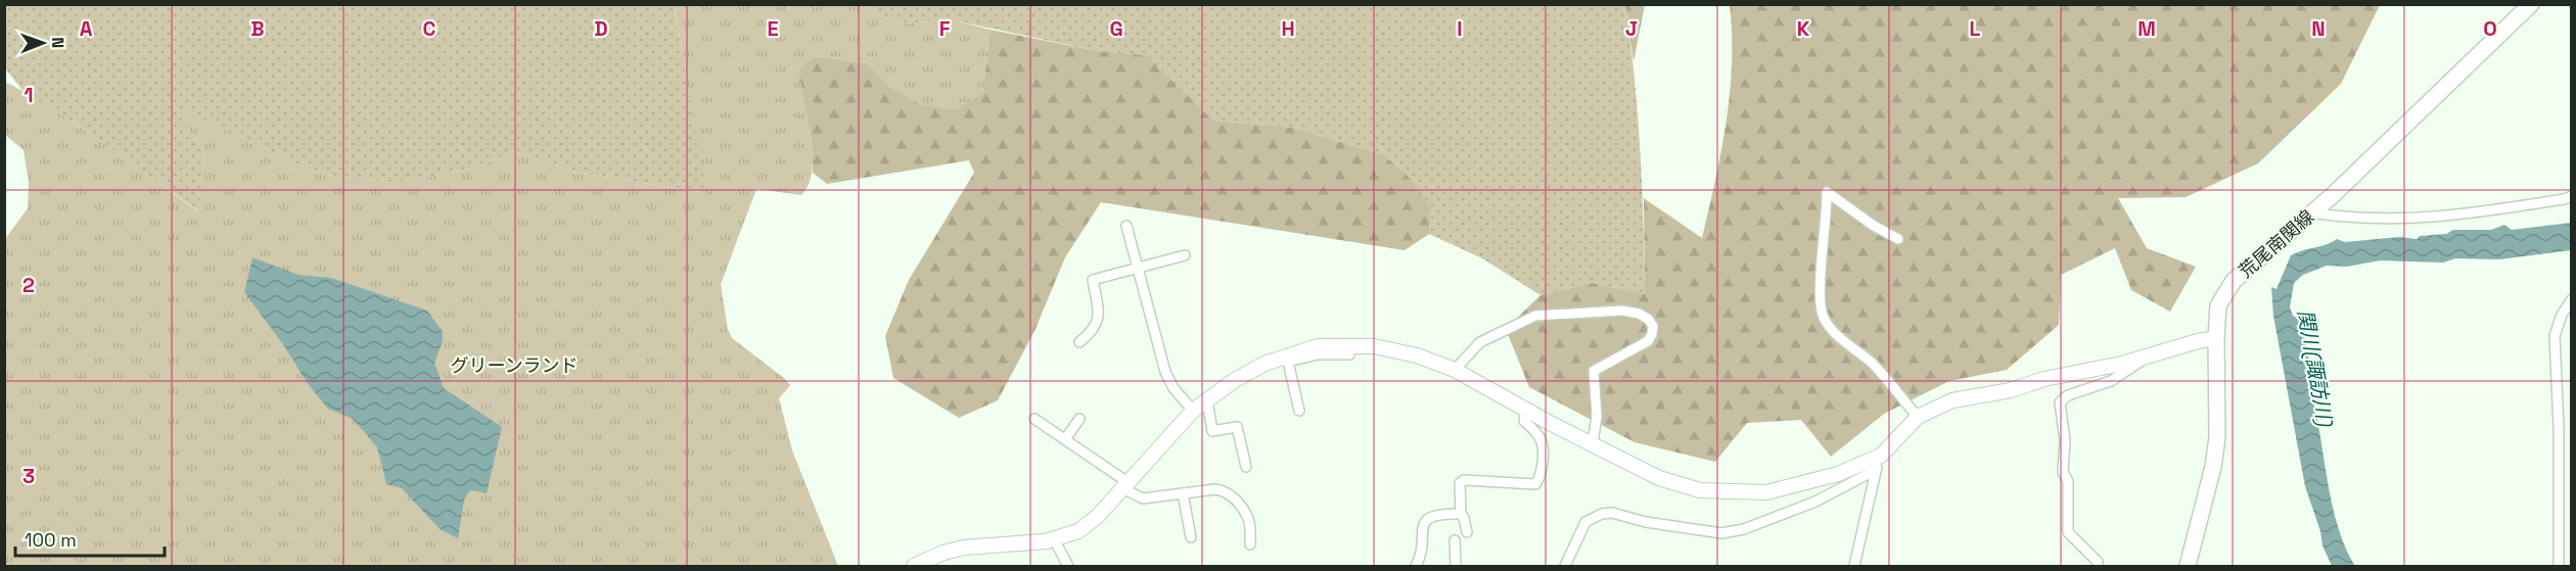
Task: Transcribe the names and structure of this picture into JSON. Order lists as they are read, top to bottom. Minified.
{"streets":{"main road":["荒尾南関線"]},"water":["関川(諏訪川)"],"parks":["グリーンランド"],"scale_bar":"100 m","north":"right","grid":{"columns":["A","B","C","D","E","F","G","H","I","J","K","L","M","N","O"],"rows":["1","2","3"]}}
